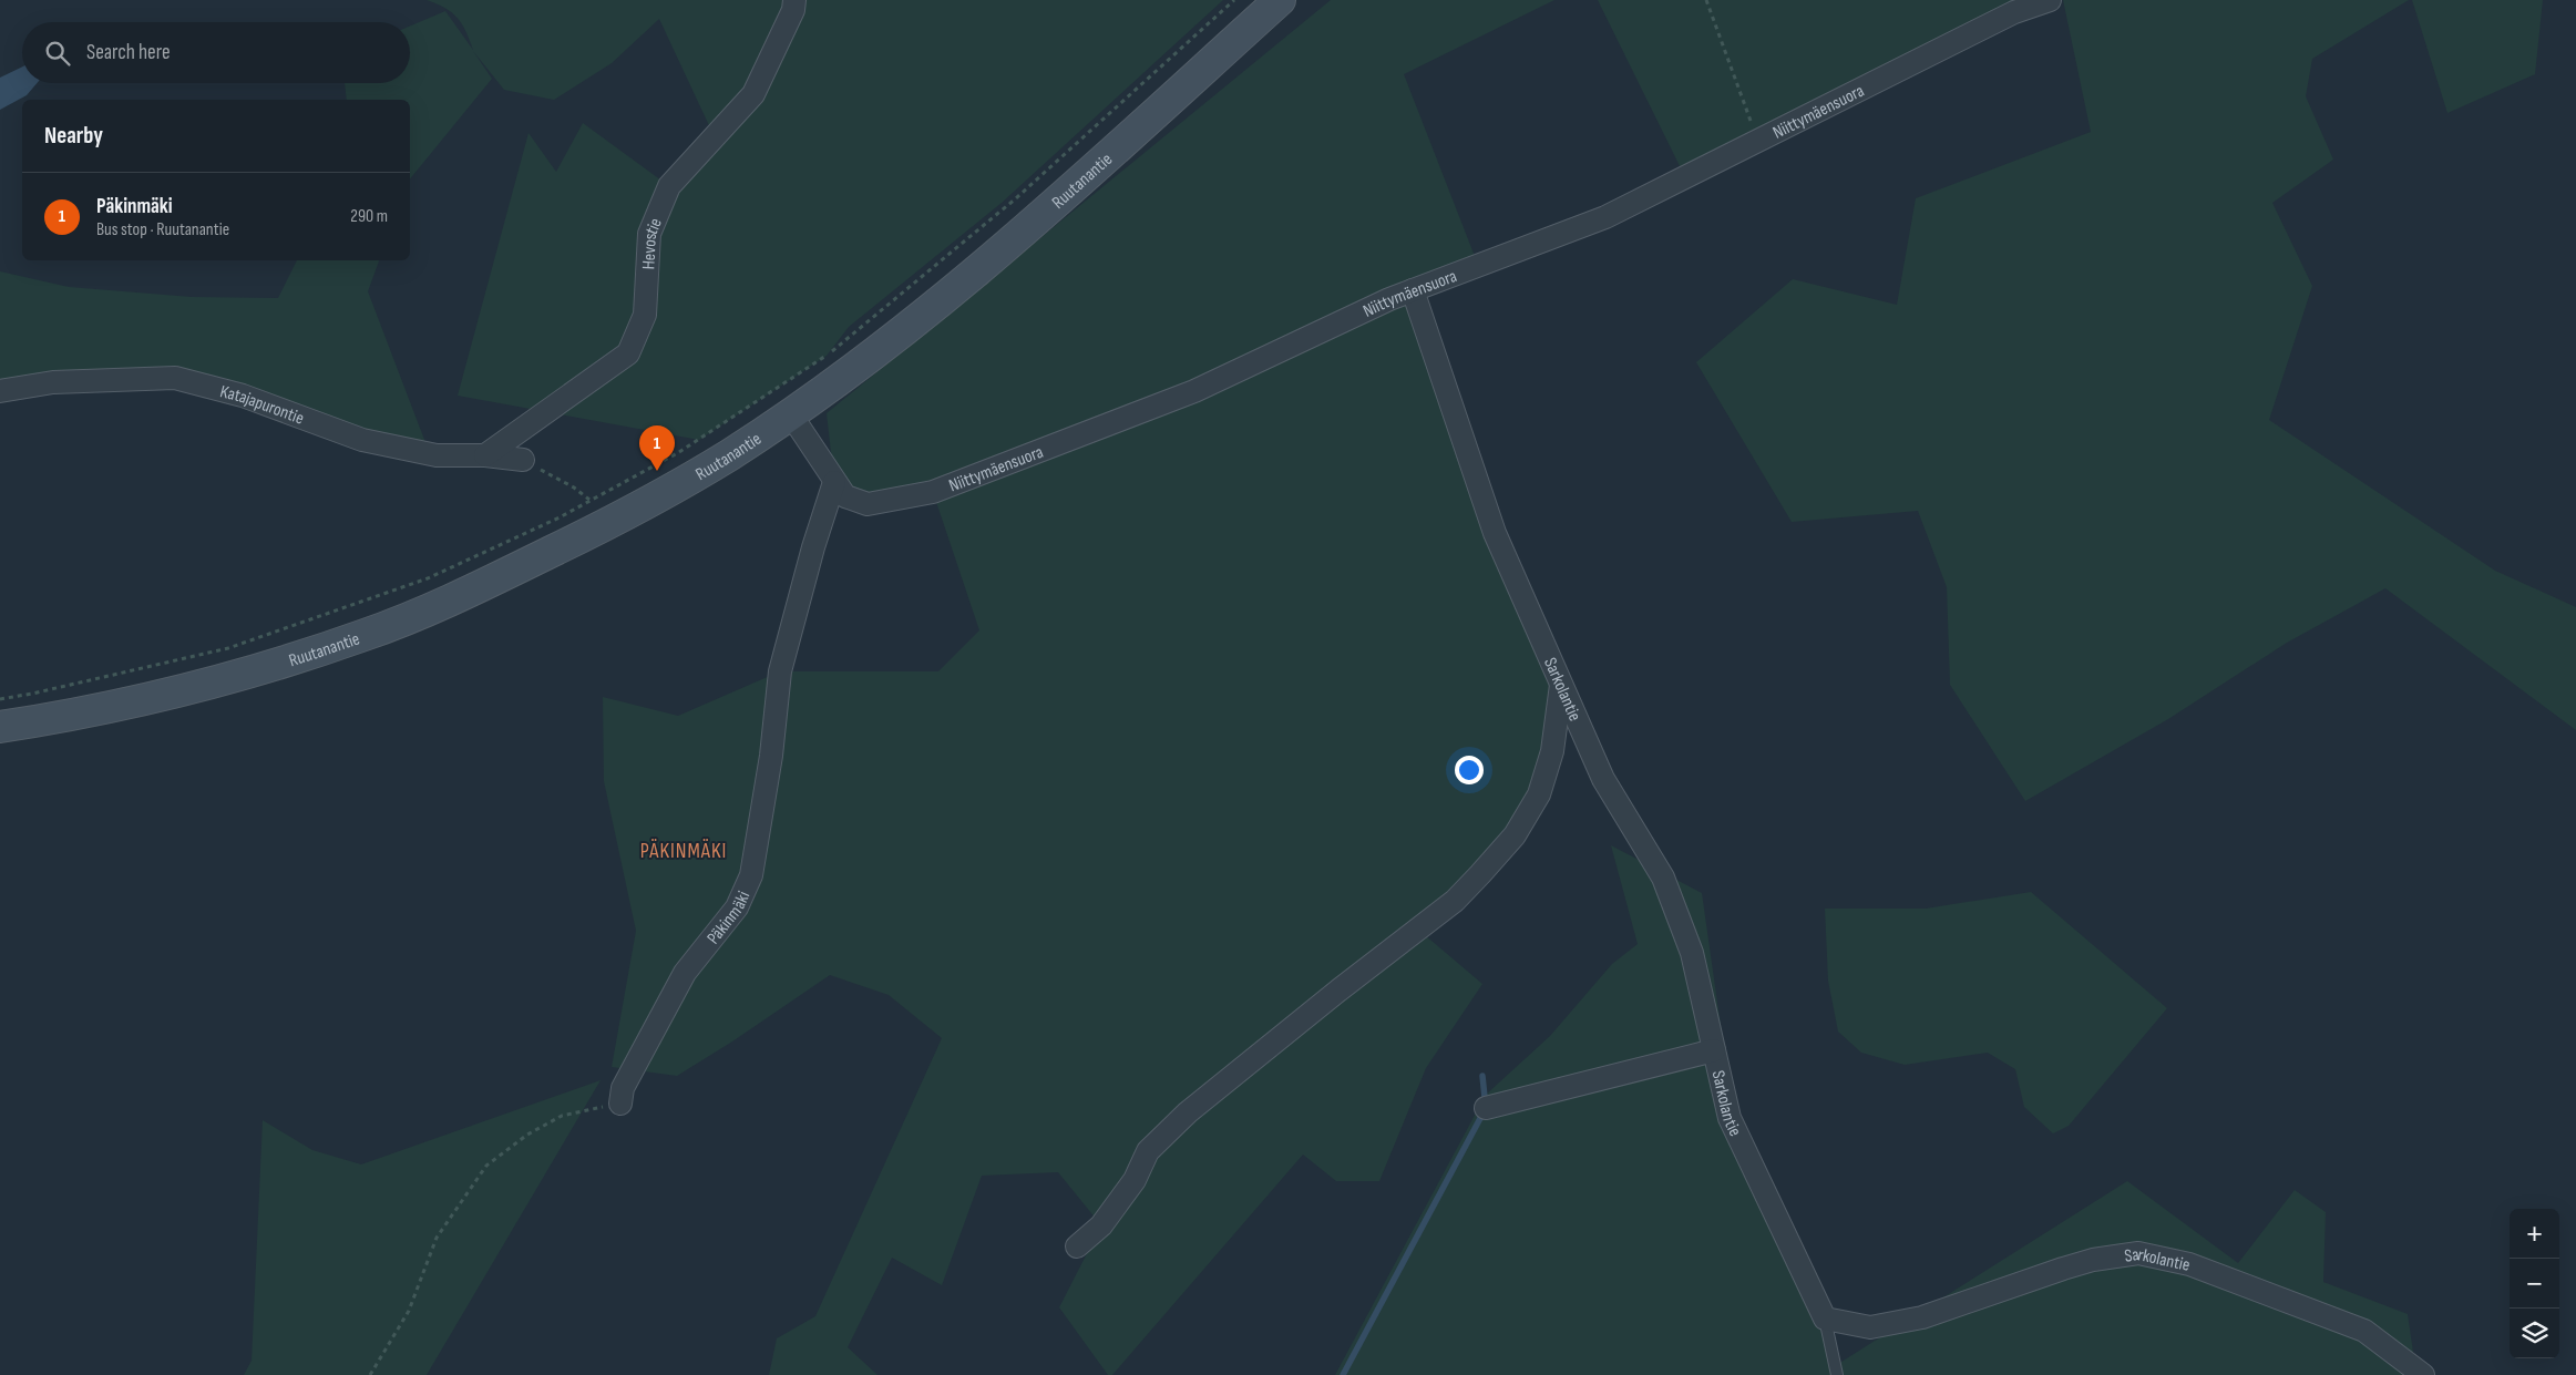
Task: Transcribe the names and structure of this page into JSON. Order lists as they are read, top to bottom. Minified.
{"streets":{"street":["Niittymäensuora","Ruutanantie","Hevostie","Katajapurontie","Sarkolantie","Päkinmäki"]},"crossings":[["Niittymäensuora","Ruutanantie"],["Niittymäensuora","Sarkolantie"],["Niittymäensuora","Päkinmäki"],["Hevostie","Katajapurontie"]],"districts":["PÄKINMÄKI"],"page":{"search":"Search here","heading":"Nearby","list":[{"mark":"1","name":"Päkinmäki","note":"Bus stop · Ruutanantie","value":"290 m"}],"pins":"1","map_buttons":["+","−"]}}
